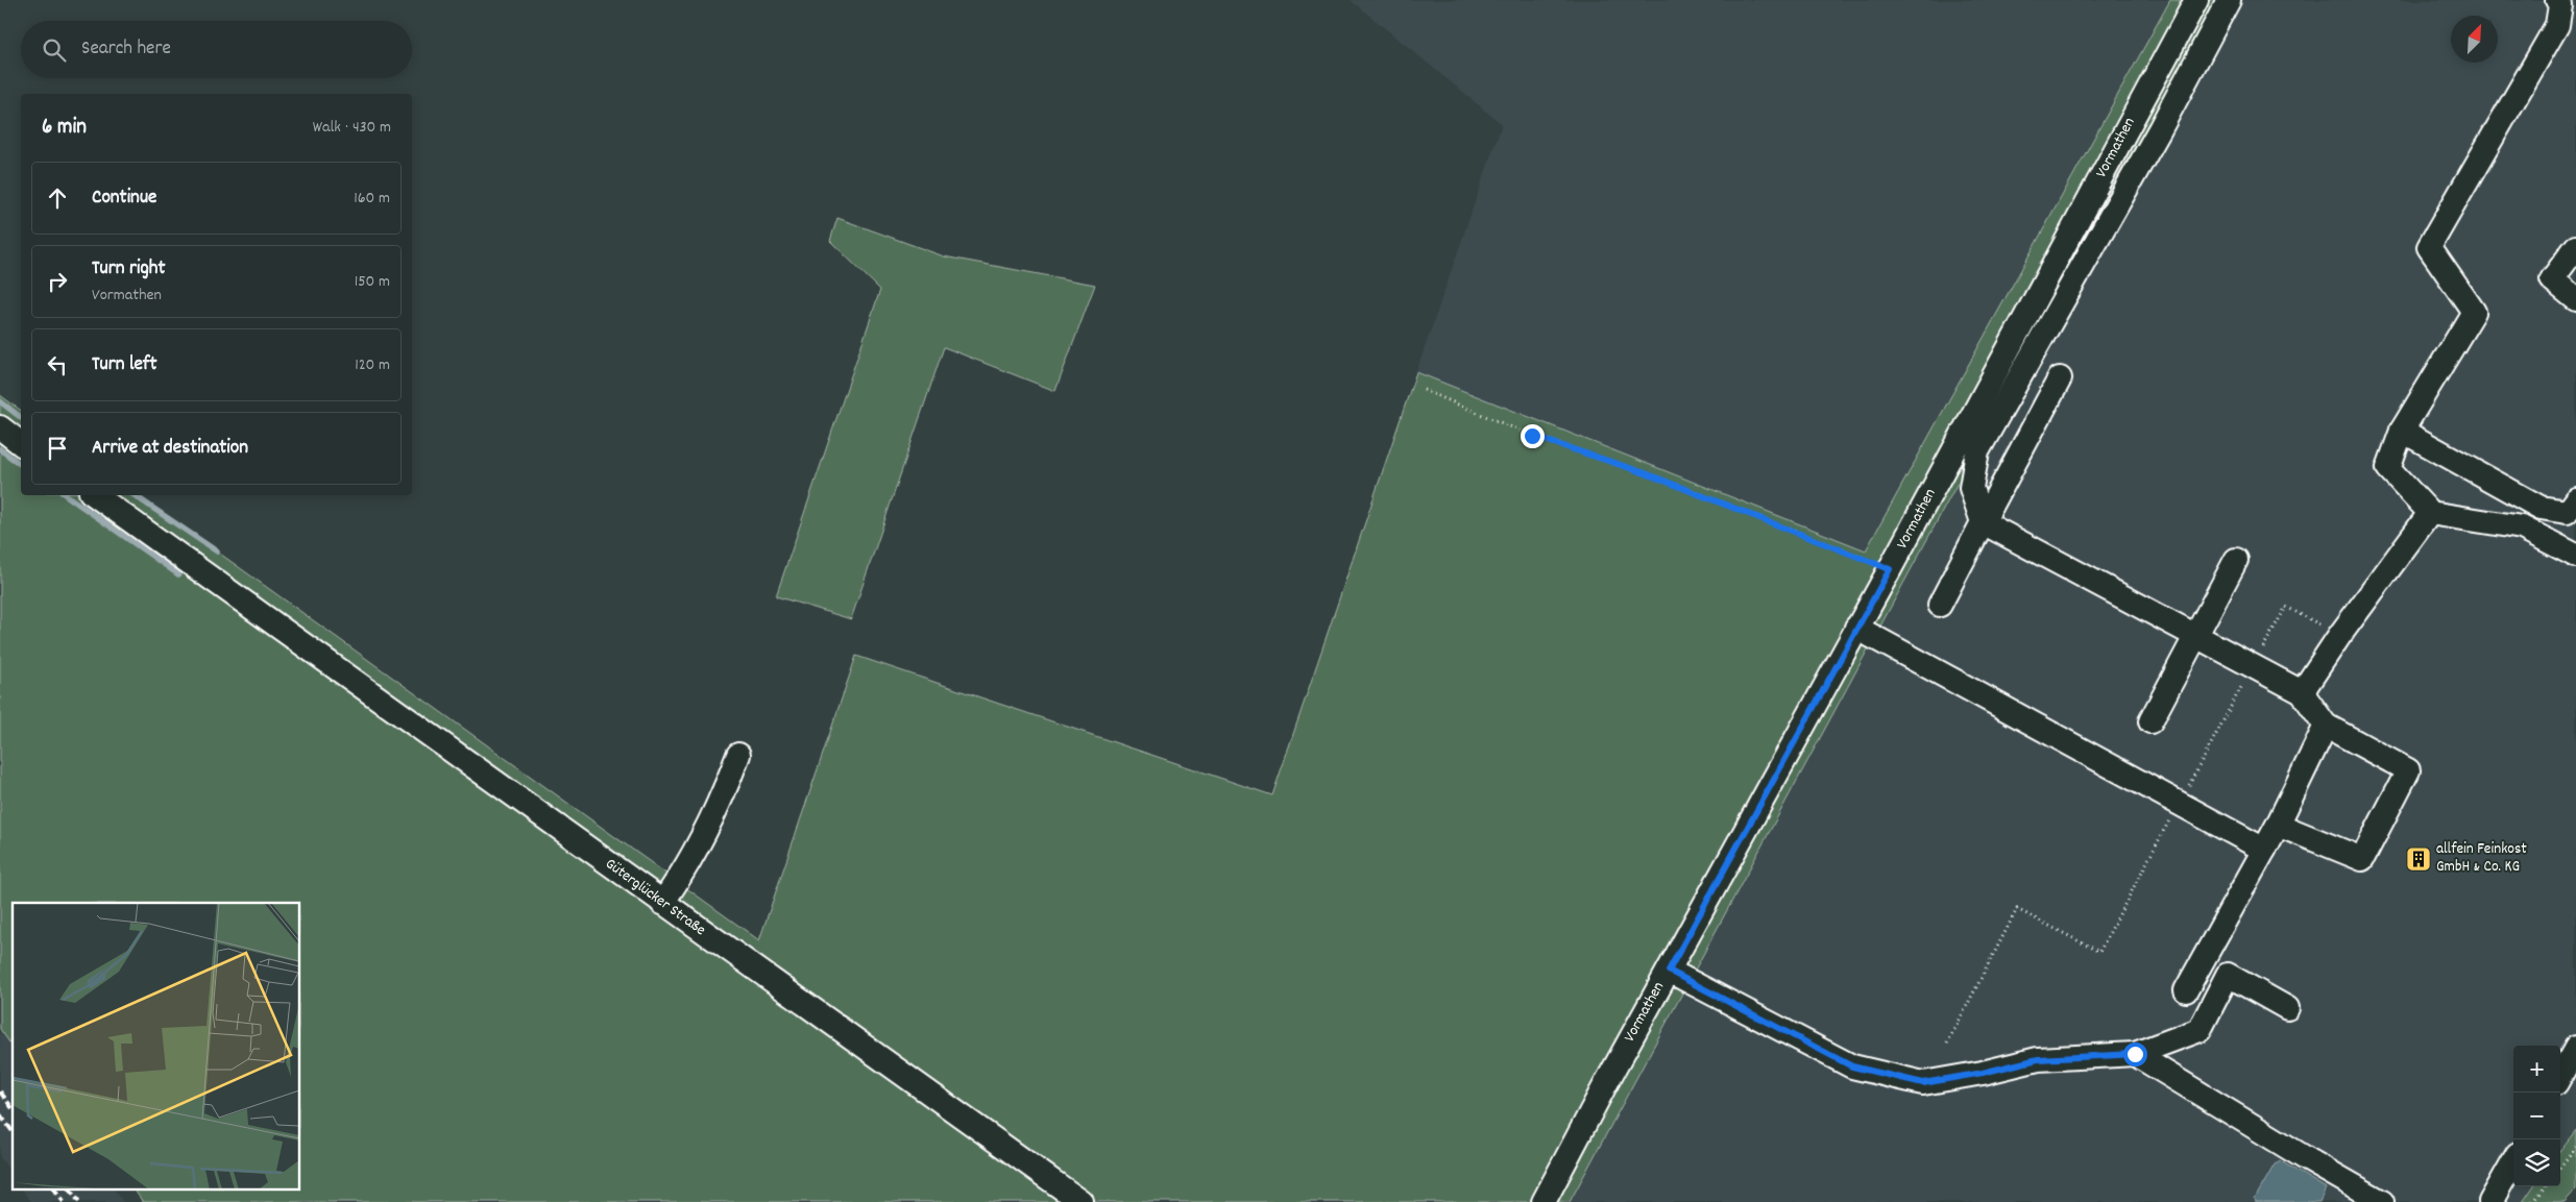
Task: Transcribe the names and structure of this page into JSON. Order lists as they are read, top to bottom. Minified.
{"streets":{"street":["Vormathen","Güterglücker Straße"]},"places":{"building":["allfein Feinkost GmbH & Co. KG"]},"north":"top right","page":{"search":"Search here","heading":["6 min","Walk · 430 m"],"list":[["Continue","160 m"],["Turn right","Vormathen","150 m"],["Turn left","120 m"],"Arrive at destination"],"map_buttons":["+","−"]}}
